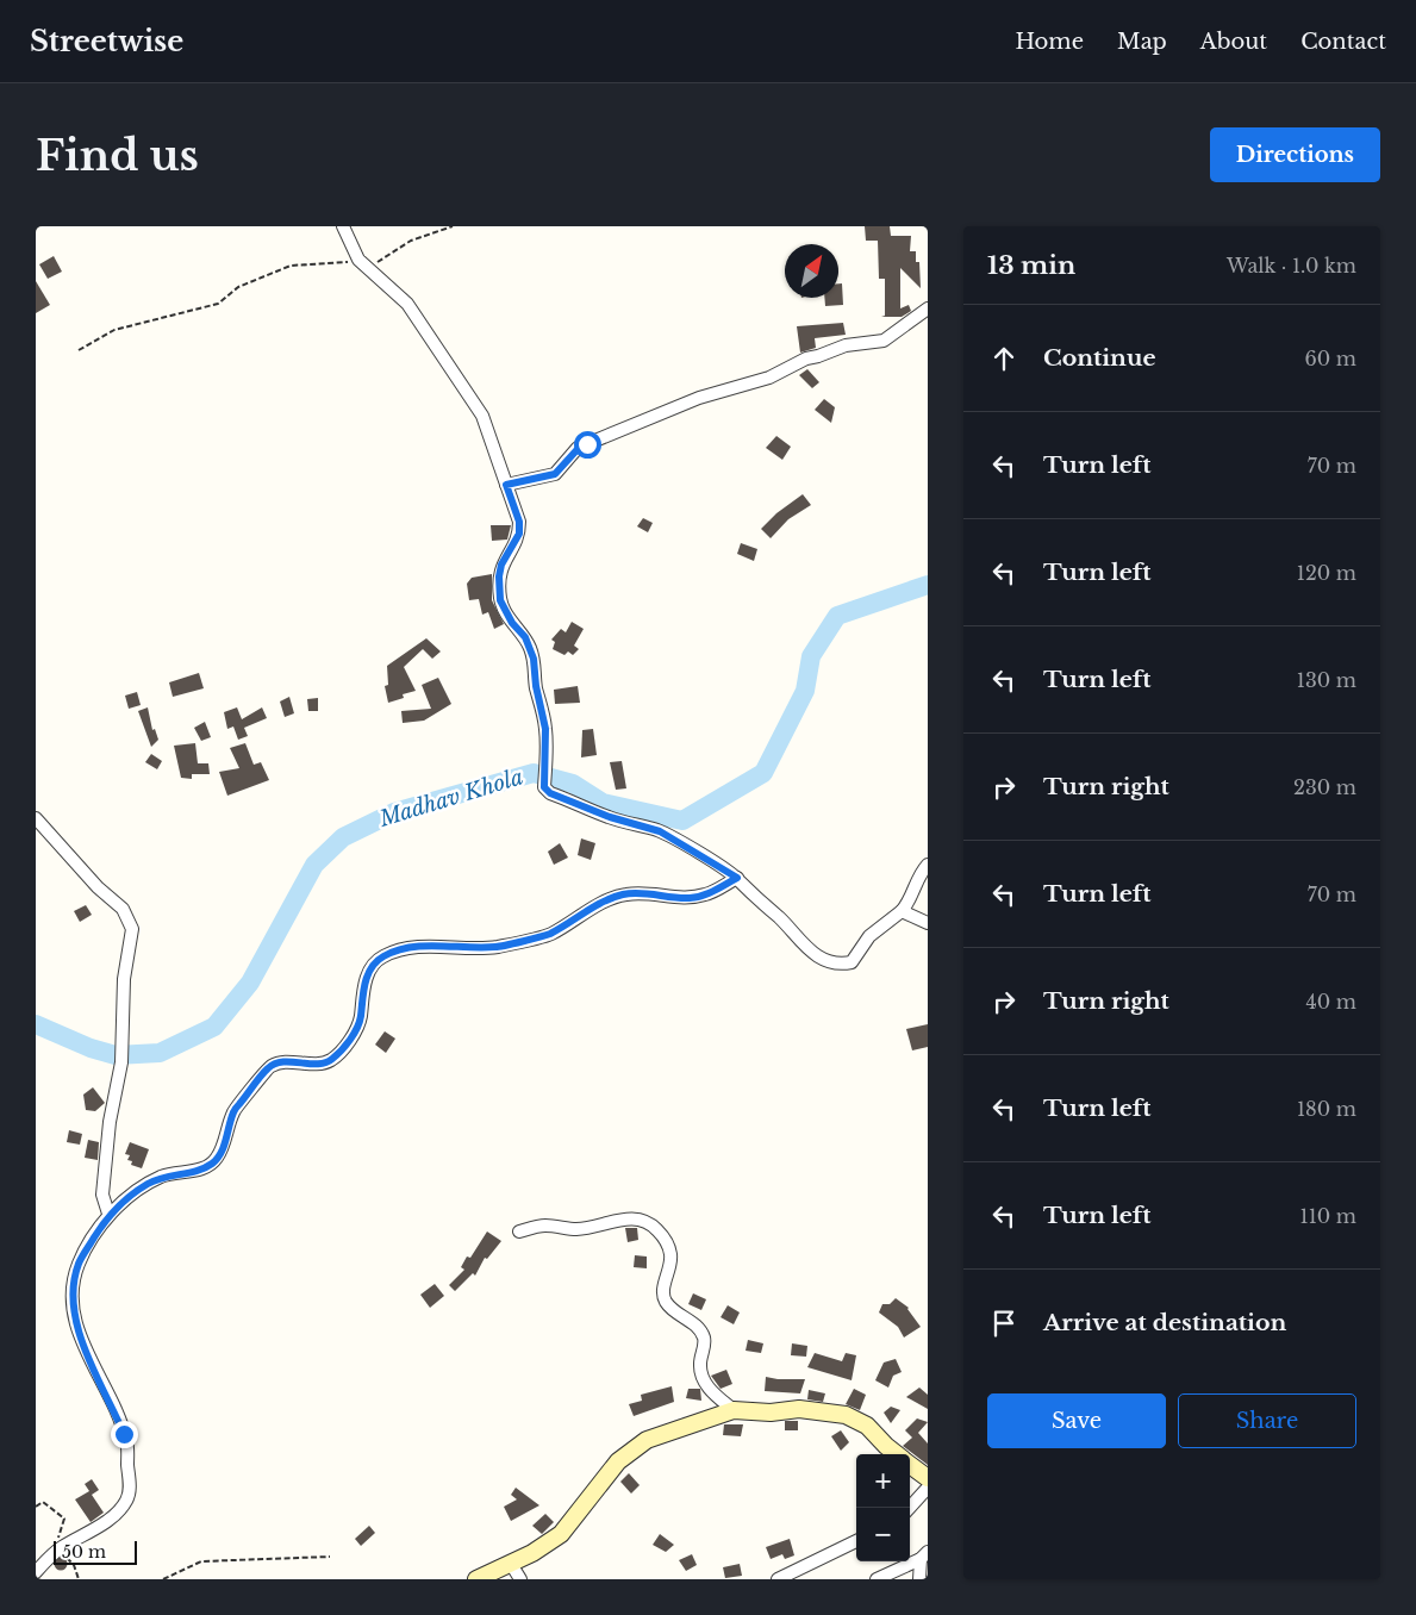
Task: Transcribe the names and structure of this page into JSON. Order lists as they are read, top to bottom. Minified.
{"water":["Madhav Khola"],"scale_bar":"50 m","north":"top right","page":{"header":"Streetwise","nav":["Home","Map","About","Contact"],"buttons":["Directions",["Save","Share"]],"title":"Find us","heading":["13 min","Walk · 1.0 km"],"list":[["Continue","60 m"],["Turn left","70 m"],["Turn left","120 m"],["Turn left","130 m"],["Turn right","230 m"],["Turn left","70 m"],["Turn right","40 m"],["Turn left","180 m"],["Turn left","110 m"],"Arrive at destination"],"map_buttons":["+","−"],"scale":"50 m"}}
